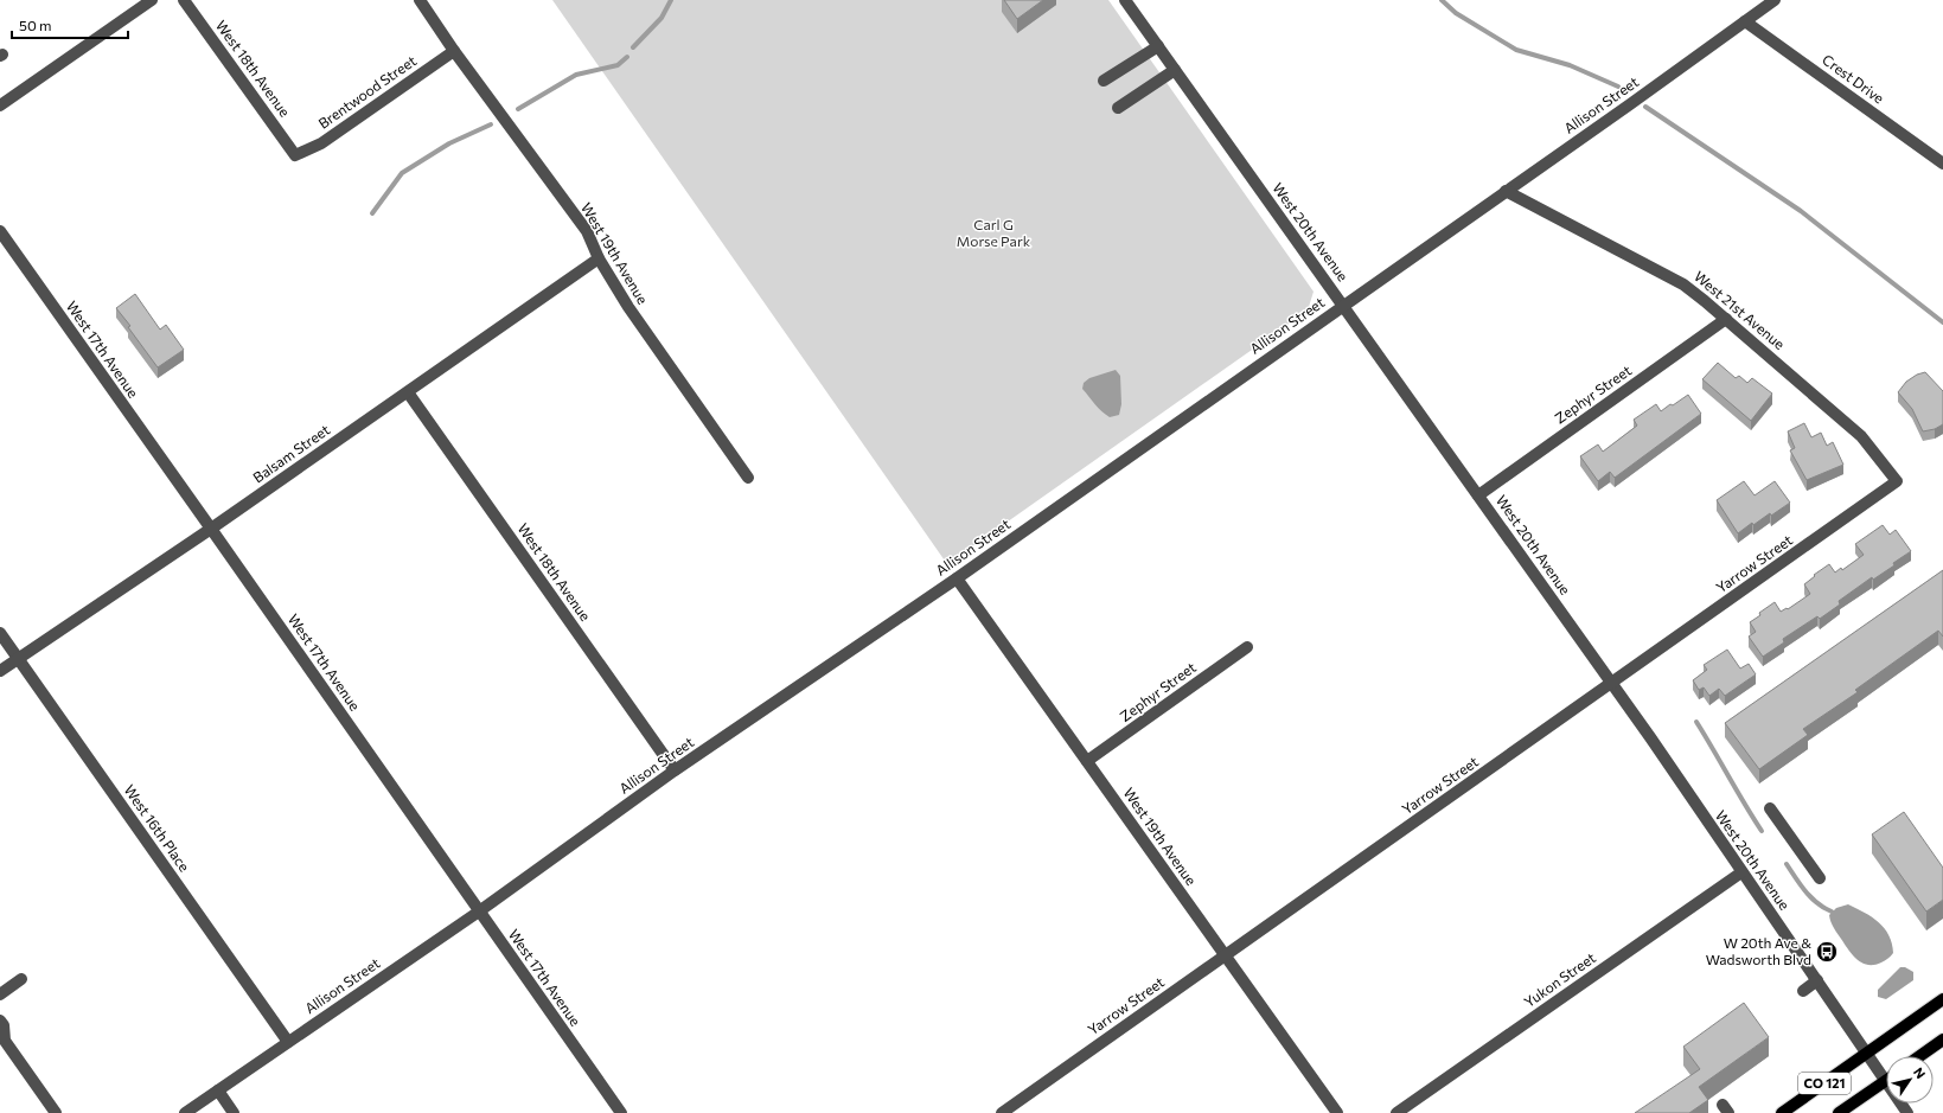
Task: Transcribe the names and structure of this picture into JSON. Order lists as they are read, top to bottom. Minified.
{"streets":{"main road":["CO 121"],"street":["West 18th Avenue","Crest Drive","Brentwood Street","Allison Street","West 20th Avenue","West 19th Avenue","West 21st Avenue","West 17th Avenue","Zephyr Street","Balsam Street","Yarrow Street","West 16th Place","Yukon Street"]},"crossings":[["West 18th Avenue","Brentwood Street"],["West 18th Avenue","Allison Street"],["West 18th Avenue","Balsam Street"],["Crest Drive","Allison Street"],["Brentwood Street","West 19th Avenue"],["Allison Street","West 20th Avenue"],["Allison Street","West 19th Avenue"],["Allison Street","West 21st Avenue"],["Allison Street","West 17th Avenue"],["Allison Street","West 16th Place"],["West 20th Avenue","Zephyr Street"],["West 20th Avenue","Yarrow Street"],["West 20th Avenue","Yukon Street"],["West 20th Avenue","CO 121"],["West 19th Avenue","Zephyr Street"],["West 19th Avenue","Balsam Street"],["West 19th Avenue","Yarrow Street"],["West 21st Avenue","Zephyr Street"],["West 21st Avenue","Yarrow Street"],["West 17th Avenue","Balsam Street"],["Balsam Street","West 16th Place"]],"parks":["Carl G Morse Park"],"places":{"bus stop":["W 20th Ave & Wadsworth Blvd"]},"scale_bar":"50 m","north":"top right"}
